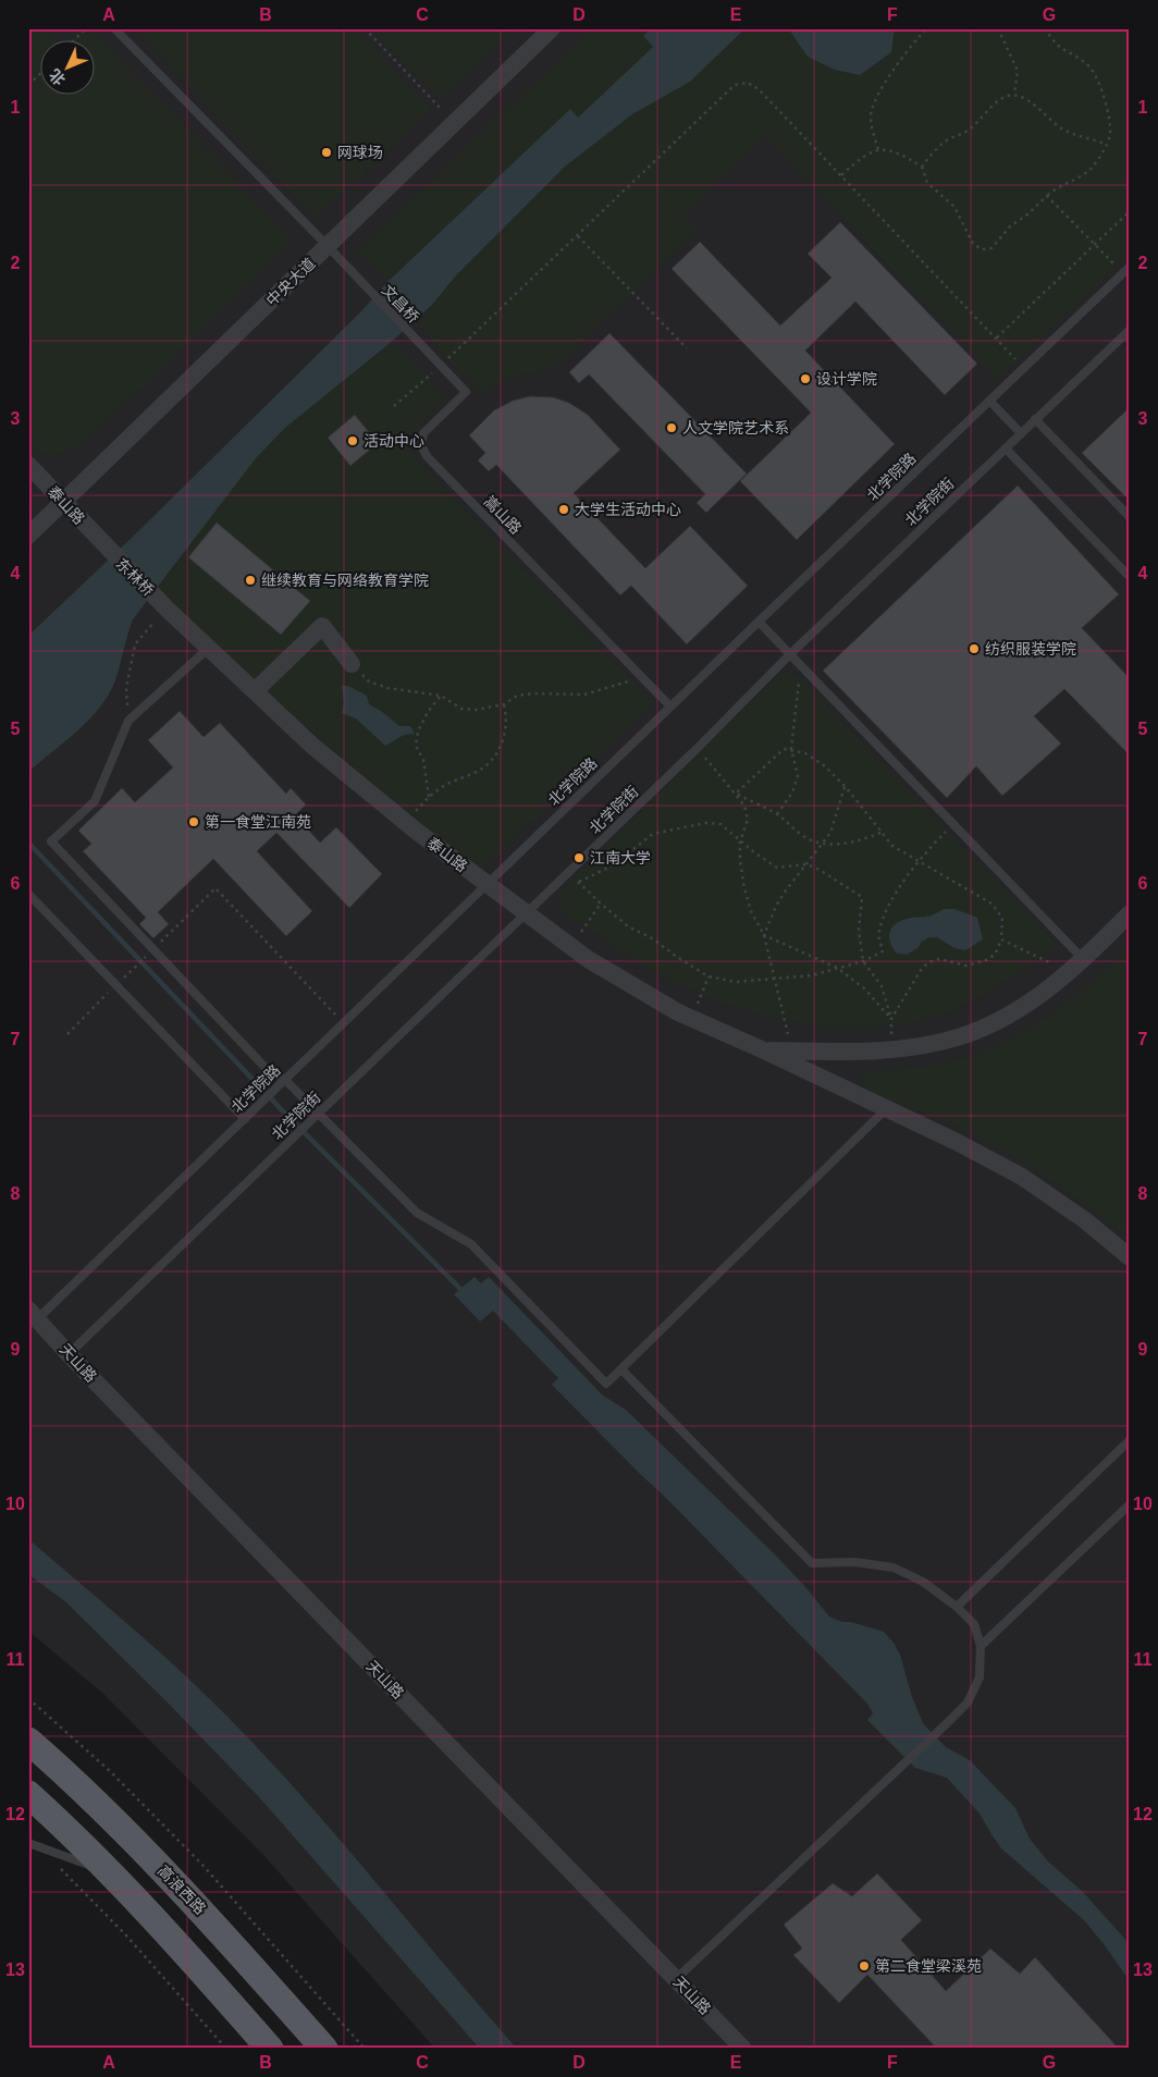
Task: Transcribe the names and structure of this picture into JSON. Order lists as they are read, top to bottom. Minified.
{"streets":{"main road":["高浪西路"],"street":["中央大道","泰山路","东林桥","天山路"],"lane":["文昌桥","北学院路","北学院街","嵩山路"]},"crossings":[["中央大道","文昌桥"],["中央大道","泰山路"],["文昌桥","嵩山路"],["北学院路","泰山路"],["北学院路","嵩山路"],["北学院路","天山路"],["北学院街","泰山路"],["北学院街","天山路"],["泰山路","东林桥"]],"places":["网球场","设计学院","人文学院艺术系","活动中心","大学生活动中心","继续教育与网络教育学院","纺织服装学院","第一食堂江南苑","江南大学","第二食堂梁溪苑"],"north":"bottom left","grid":{"columns":["A","B","C","D","E","F","G"],"rows":["1","2","3","4","5","6","7","8","9","10","11","12","13"]}}
